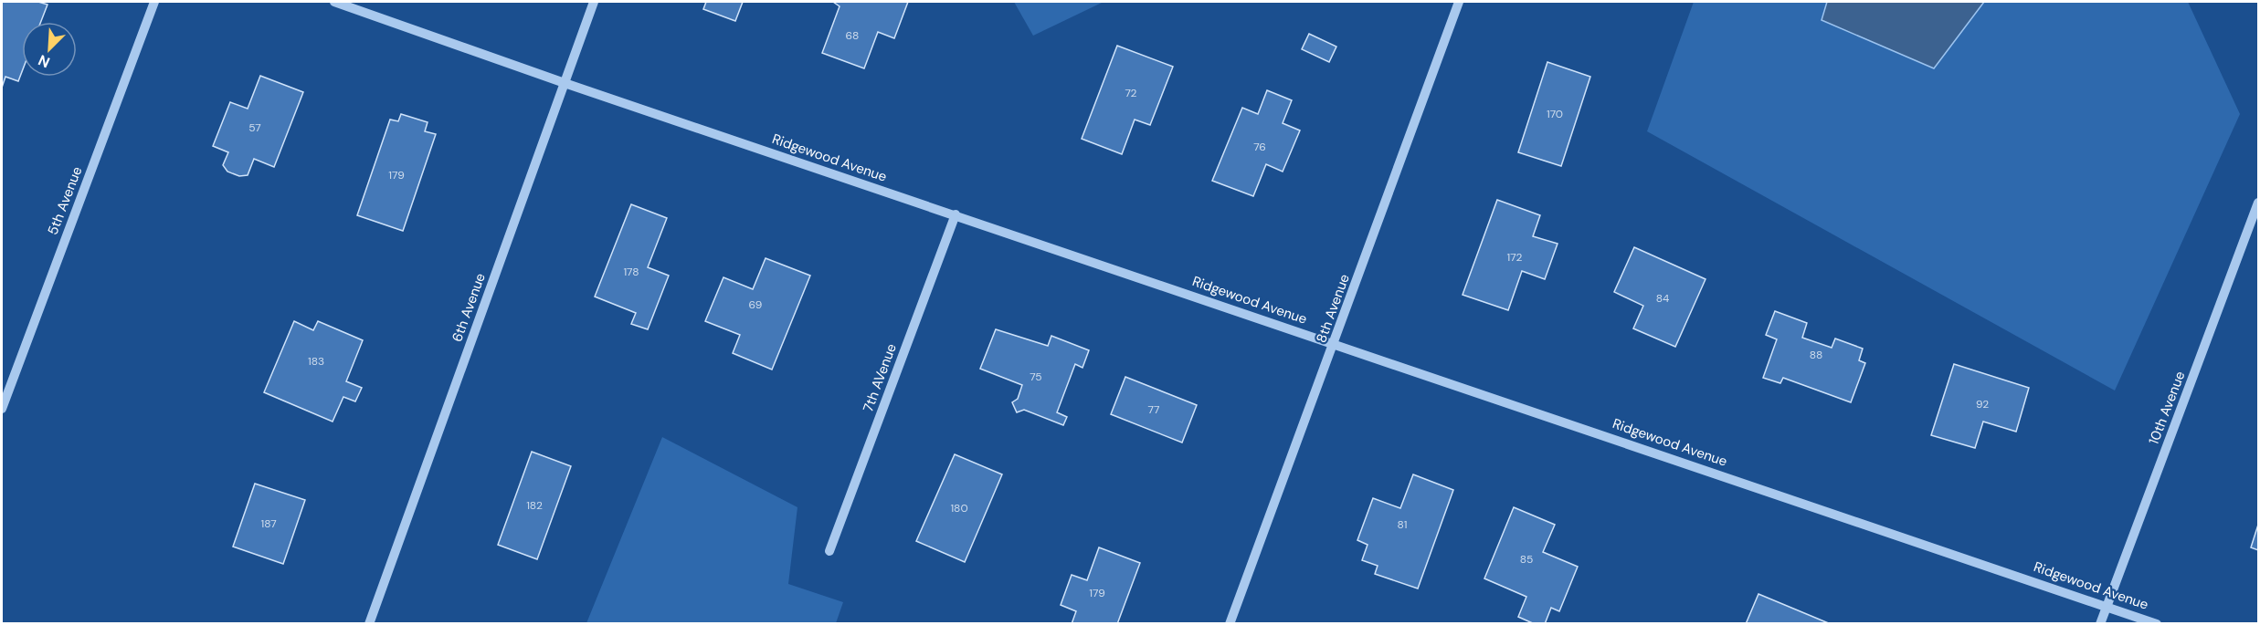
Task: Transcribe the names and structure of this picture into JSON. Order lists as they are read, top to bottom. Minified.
{"streets":{"street":["Ridgewood Avenue","5th Avenue","6th Avenue","8th Avenue","7th AVenue","10th Avenue"]},"crossings":[["Ridgewood Avenue","6th Avenue"],["Ridgewood Avenue","8th Avenue"],["Ridgewood Avenue","7th AVenue"],["Ridgewood Avenue","10th Avenue"]],"house_numbers":["68","72","170","57","76","179","172","178","84","69","88","183","75","92","77","182","180","187","81","85","179"],"north":"bottom left"}
